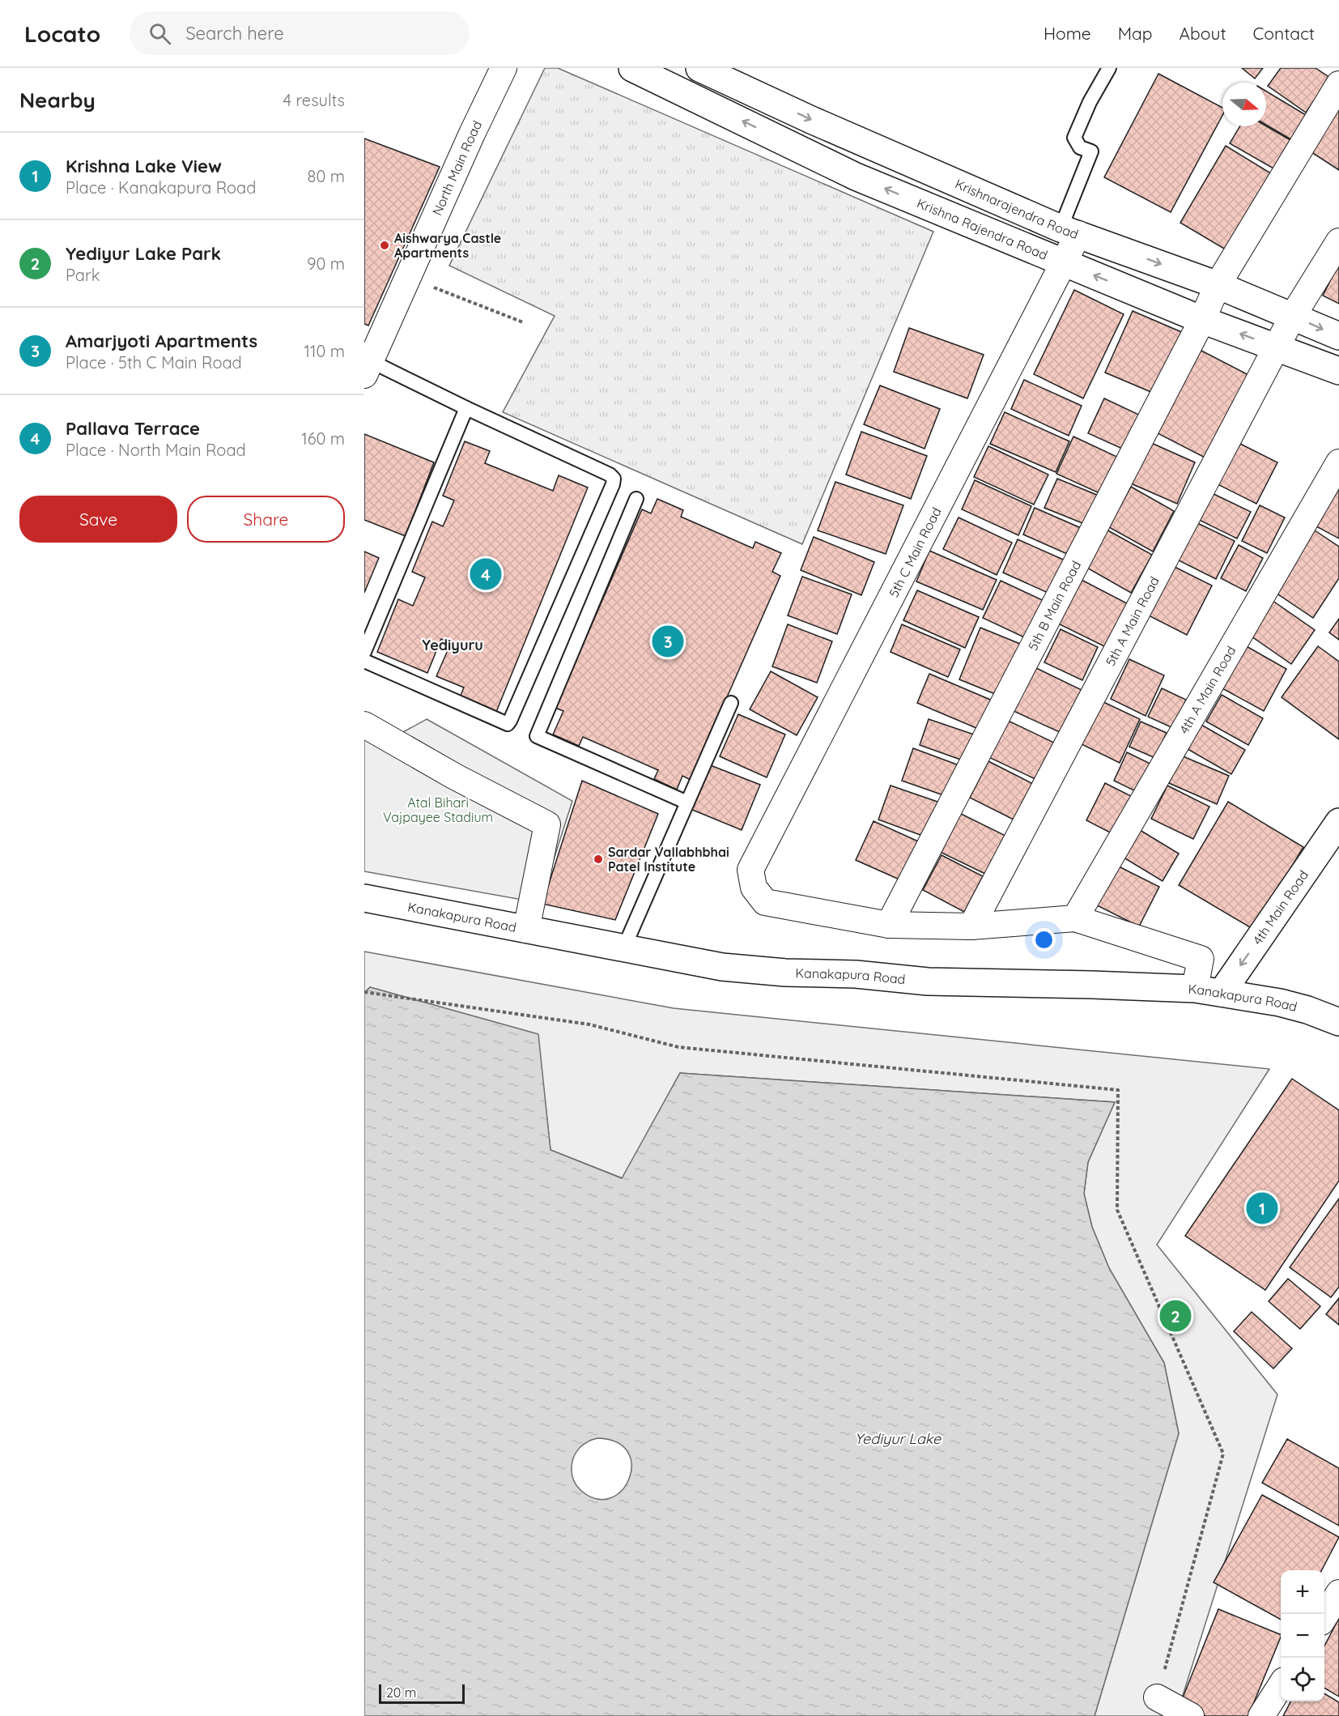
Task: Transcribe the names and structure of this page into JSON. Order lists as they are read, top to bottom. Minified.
{"streets":{"main road":["Krishnarajendra Road","Krishna Rajendra Road","4th Main Road","Kanakapura Road"],"street":["North Main Road","5th C Main Road","5th B Main Road","5th A Main Road","4th A Main Road"]},"crossings":[["Krishnarajendra Road","5th C Main Road"],["Krishnarajendra Road","5th B Main Road"],["Krishnarajendra Road","5th A Main Road"],["Krishna Rajendra Road","5th C Main Road"],["Krishna Rajendra Road","5th B Main Road"],["Krishna Rajendra Road","5th A Main Road"],["5th C Main Road","5th B Main Road"],["4th Main Road","Kanakapura Road"]],"one_way":["Krishnarajendra Road","Krishna Rajendra Road","4th Main Road"],"districts":["Yediyuru"],"water":["Yediyur Lake"],"parks":["Atal Bihari Vajpayee Stadium"],"places":["Aishwarya Castle Apartments","Sardar Vallabhbhai Patel Institute"],"scale_bar":"20 m","north":"right","page":{"header":"Locato","search":"Search here","nav":["Home","Map","About","Contact"],"heading":["Nearby","4 results"],"list":[{"mark":"1","name":"Krishna Lake View","note":"Place · Kanakapura Road","value":"80 m"},{"mark":"2","name":"Yediyur Lake Park","note":"Park","value":"90 m"},{"mark":"3","name":"Amarjyoti Apartments","note":"Place · 5th C Main Road","value":"110 m"},{"mark":"4","name":"Pallava Terrace","note":"Place · North Main Road","value":"160 m"}],"buttons":["Save","Share"],"pins":["4","3","1","2"],"map_buttons":["+","−"],"scale":"20 m"}}
